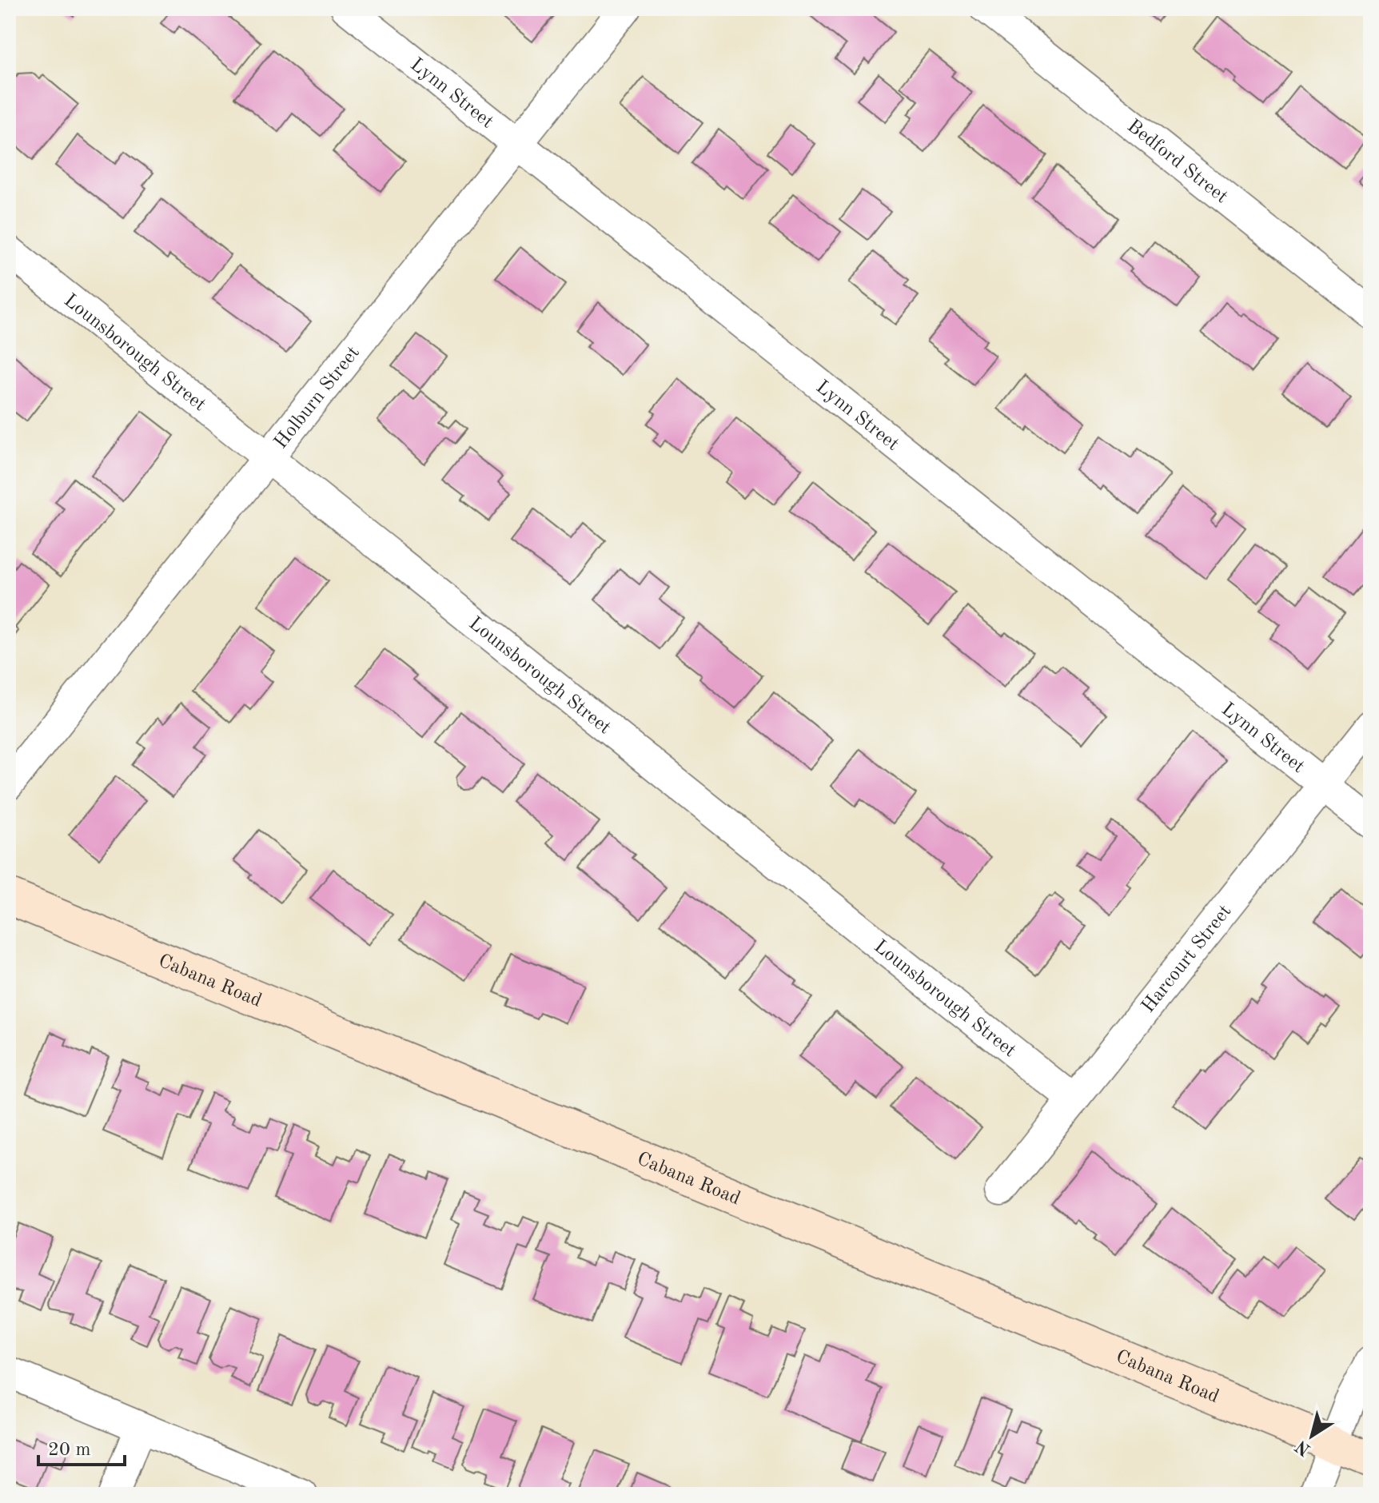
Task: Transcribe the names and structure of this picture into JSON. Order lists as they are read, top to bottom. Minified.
{"streets":{"main road":["Cabana Road"],"street":["Lynn Street","Bedford Street","Lounsborough Street","Holburn Street","Harcourt Street"]},"crossings":[["Lynn Street","Holburn Street"],["Lynn Street","Harcourt Street"],["Lounsborough Street","Holburn Street"],["Lounsborough Street","Harcourt Street"]],"scale_bar":"20 m","north":"bottom left"}
